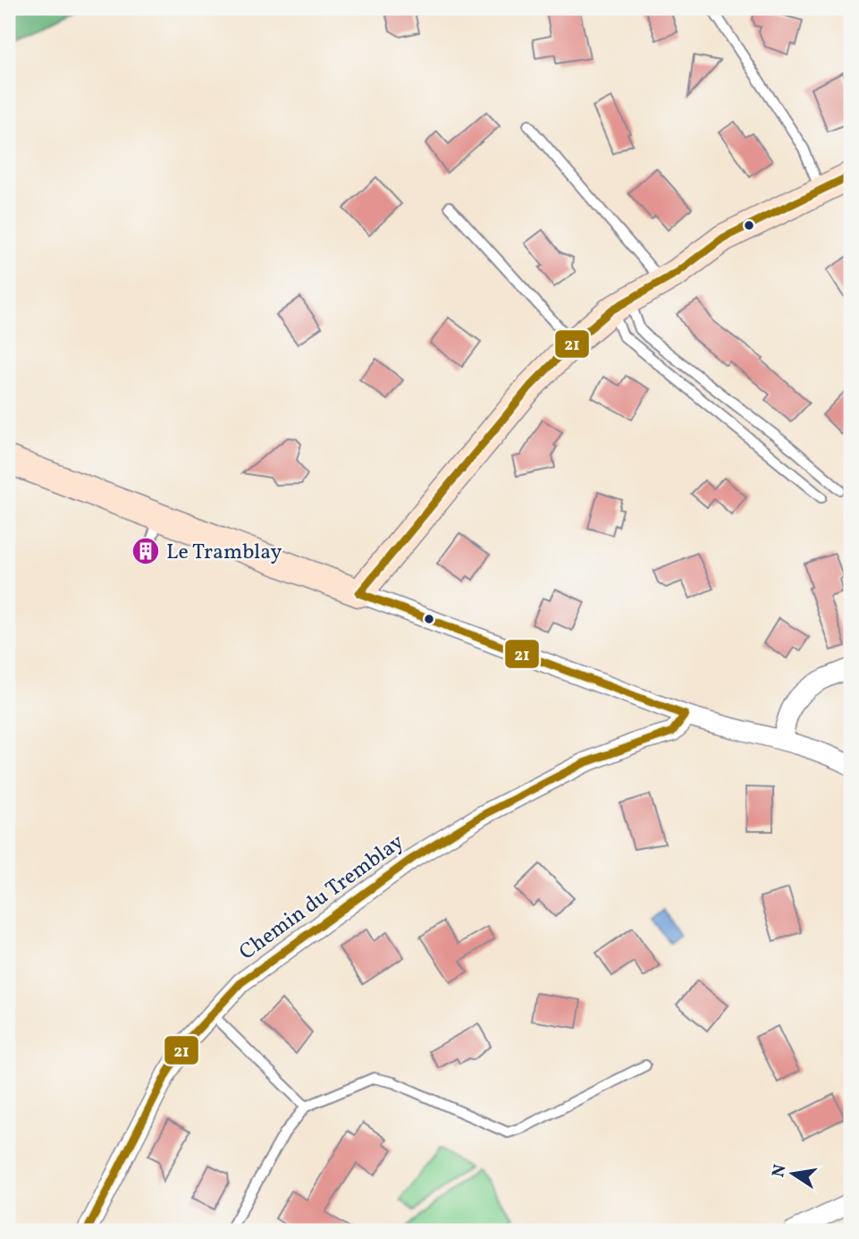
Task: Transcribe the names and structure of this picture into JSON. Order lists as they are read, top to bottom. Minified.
{"streets":{"street":["Chemin du Tremblay"]},"places":{"building":["Le Tramblay"]},"lines":["transit line 21"],"north":"left"}
